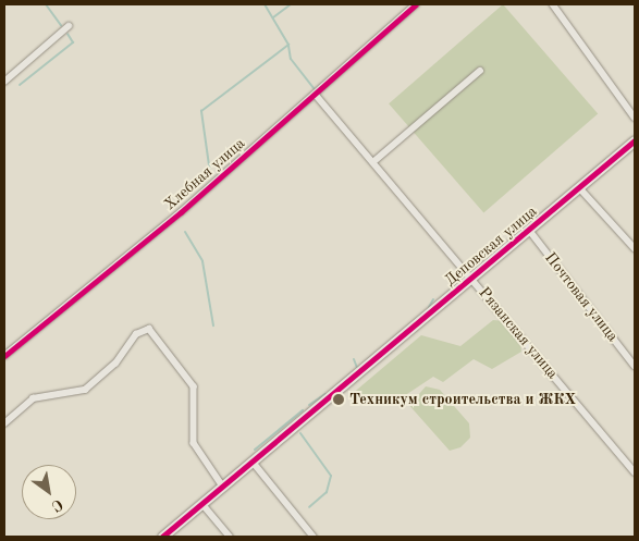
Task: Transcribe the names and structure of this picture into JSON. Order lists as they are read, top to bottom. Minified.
{"streets":{"street":["Хлебная улица","Деповская улица","Почтовая улица","Рязанская улица"]},"crossings":[["Хлебная улица","Рязанская улица"],["Деповская улица","Почтовая улица"],["Деповская улица","Рязанская улица"]],"places":["Техникум строительства и ЖКХ"],"north":"bottom right"}
